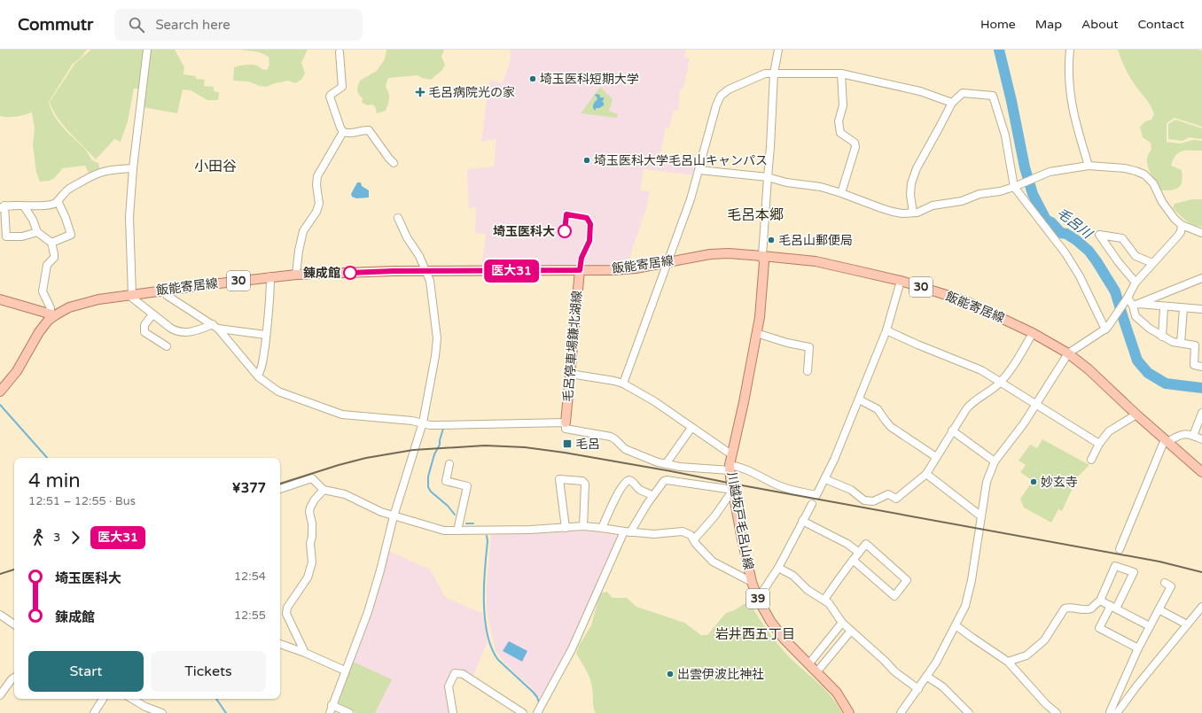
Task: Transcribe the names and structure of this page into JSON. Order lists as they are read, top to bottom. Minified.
{"streets":{"main road":["飯能寄居線","30","毛呂停車場鎌北湖線","川越坂戸毛呂山線","39"]},"crossings":[["飯能寄居線","毛呂停車場鎌北湖線"],["飯能寄居線","川越坂戸毛呂山線"]],"districts":["小田谷","毛呂本郷","岩井西五丁目"],"water":["毛呂川"],"places":{"other":["埼玉医科短期大学","埼玉医科大学毛呂山キャンパス","埼玉医科大","毛呂山郵便局","錬成館","妙玄寺","出雲伊波比神社"],"health":["毛呂病院光の家"],"transit":["毛呂"]},"lines":["bus line 医大31"],"page":{"header":"Commutr","search":"Search here","nav":["Home","Map","About","Contact"],"on_map":"医大31","heading":["4 min","12:51 – 12:55 · Bus","¥377"],"legs":["3","医大31"],"list":[{"name":"埼玉医科大","value":"12:54"},{"name":"錬成館","value":"12:55"}],"buttons":["Start","Tickets"]}}
